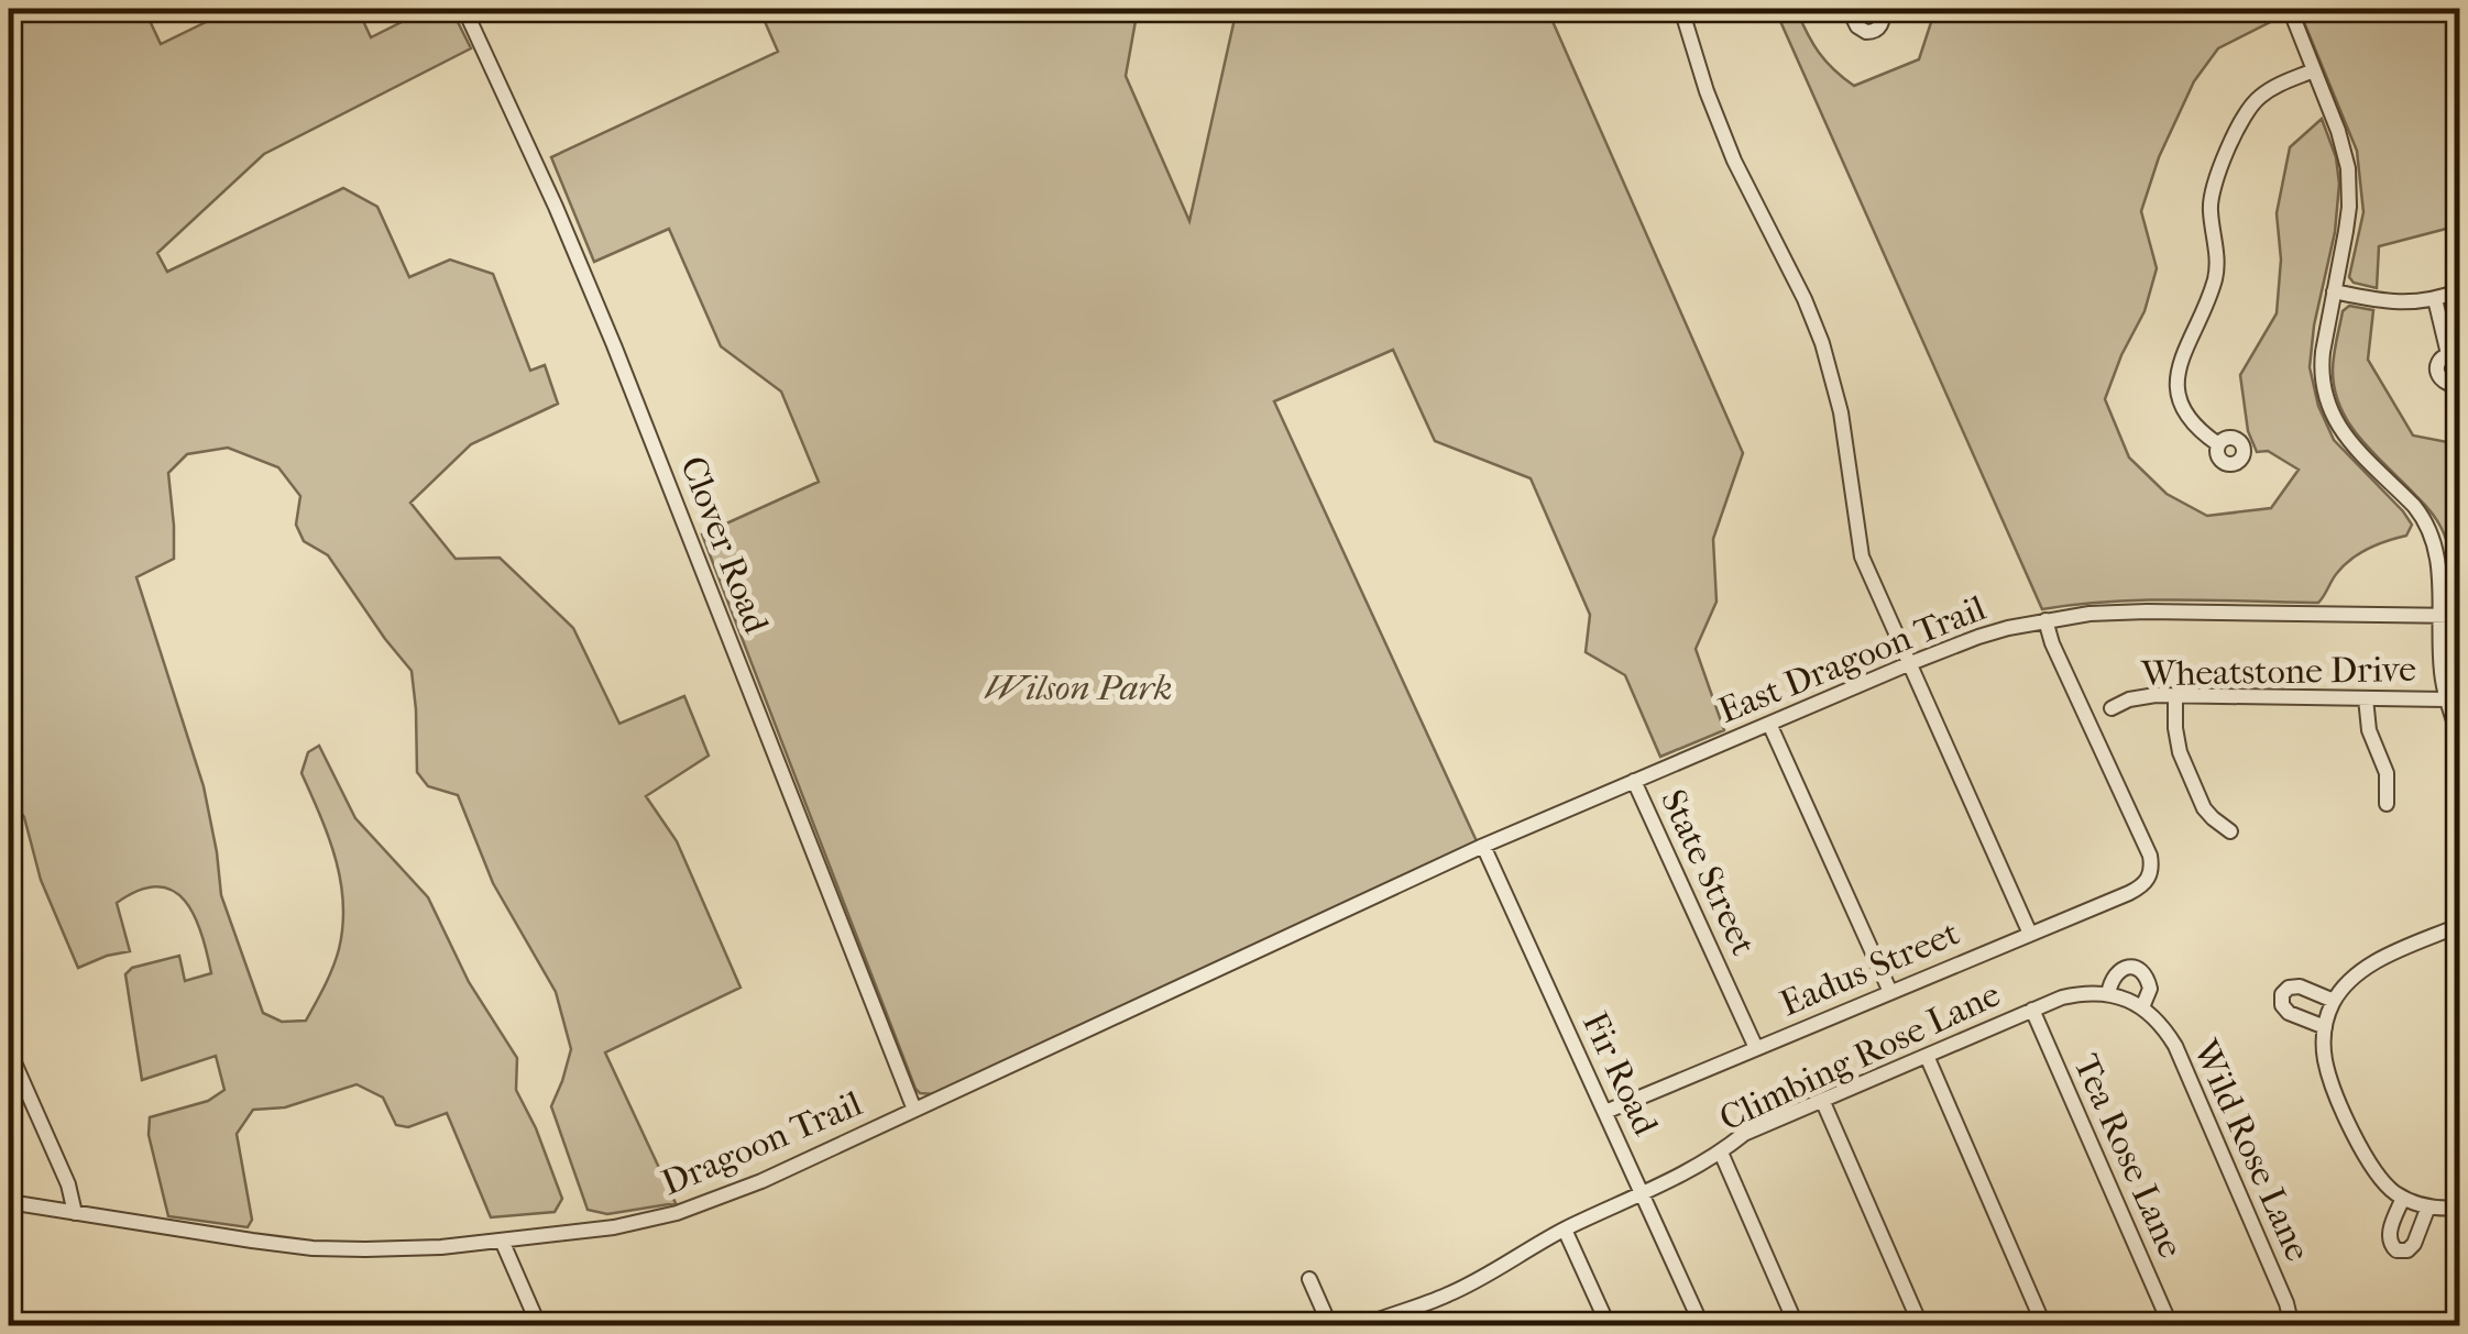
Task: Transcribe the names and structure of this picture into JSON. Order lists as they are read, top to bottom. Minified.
{"streets":{"street":["Clover Road","East Dragoon Trail","Wheatstone Drive","State Street","Eadus Street","Climbing Rose Lane","Fir Road","Dragoon Trail","Wild Rose Lane","Tea Rose Lane"]},"crossings":[["Clover Road","Dragoon Trail"],["East Dragoon Trail","State Street"],["East Dragoon Trail","Eadus Street"],["East Dragoon Trail","Fir Road"],["East Dragoon Trail","Dragoon Trail"],["State Street","Eadus Street"],["Eadus Street","Fir Road"],["Climbing Rose Lane","Fir Road"],["Climbing Rose Lane","Wild Rose Lane"],["Climbing Rose Lane","Tea Rose Lane"],["Fir Road","Dragoon Trail"]],"parks":["Wilson Park"]}
